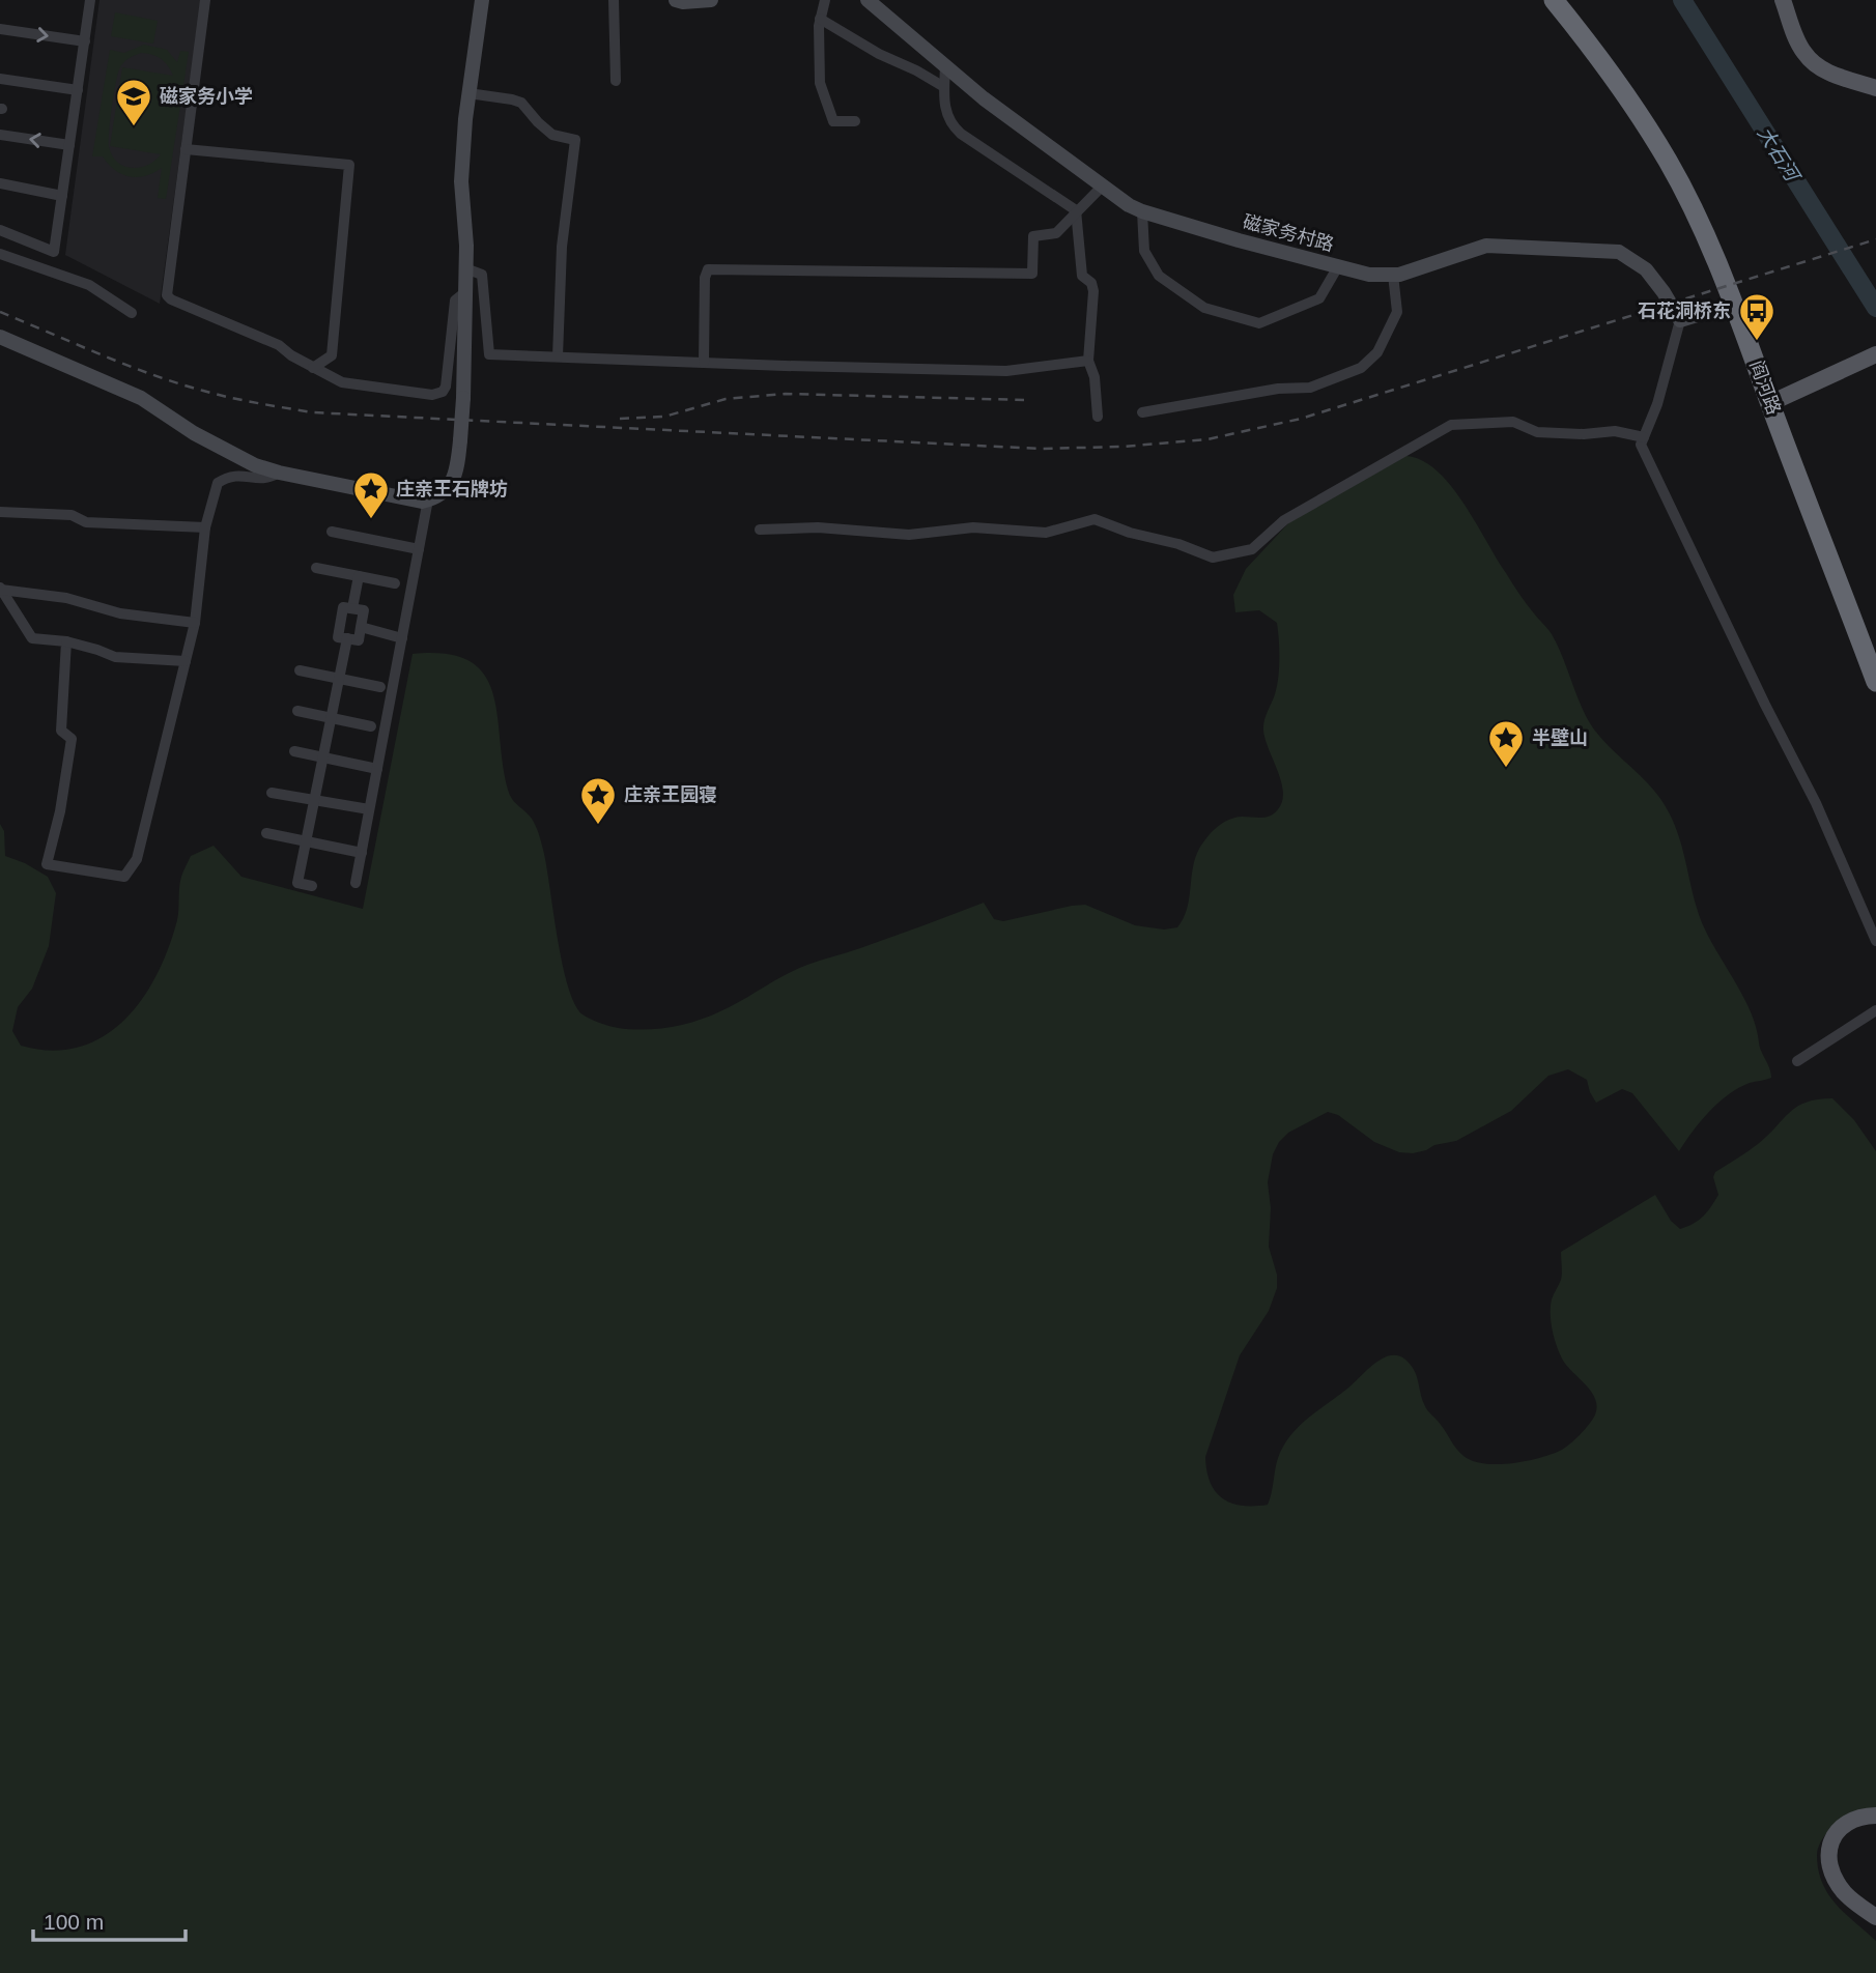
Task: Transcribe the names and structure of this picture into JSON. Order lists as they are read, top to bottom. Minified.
{"streets":{"highway":["阎河路"],"street":["磁家务村路"]},"water":["大石河"],"places":{"school or university":["磁家务小学"],"bus stop":["石花洞桥东"],"place":["庄亲王石牌坊","半壁山","庄亲王园寝"]},"scale_bar":"100 m"}
